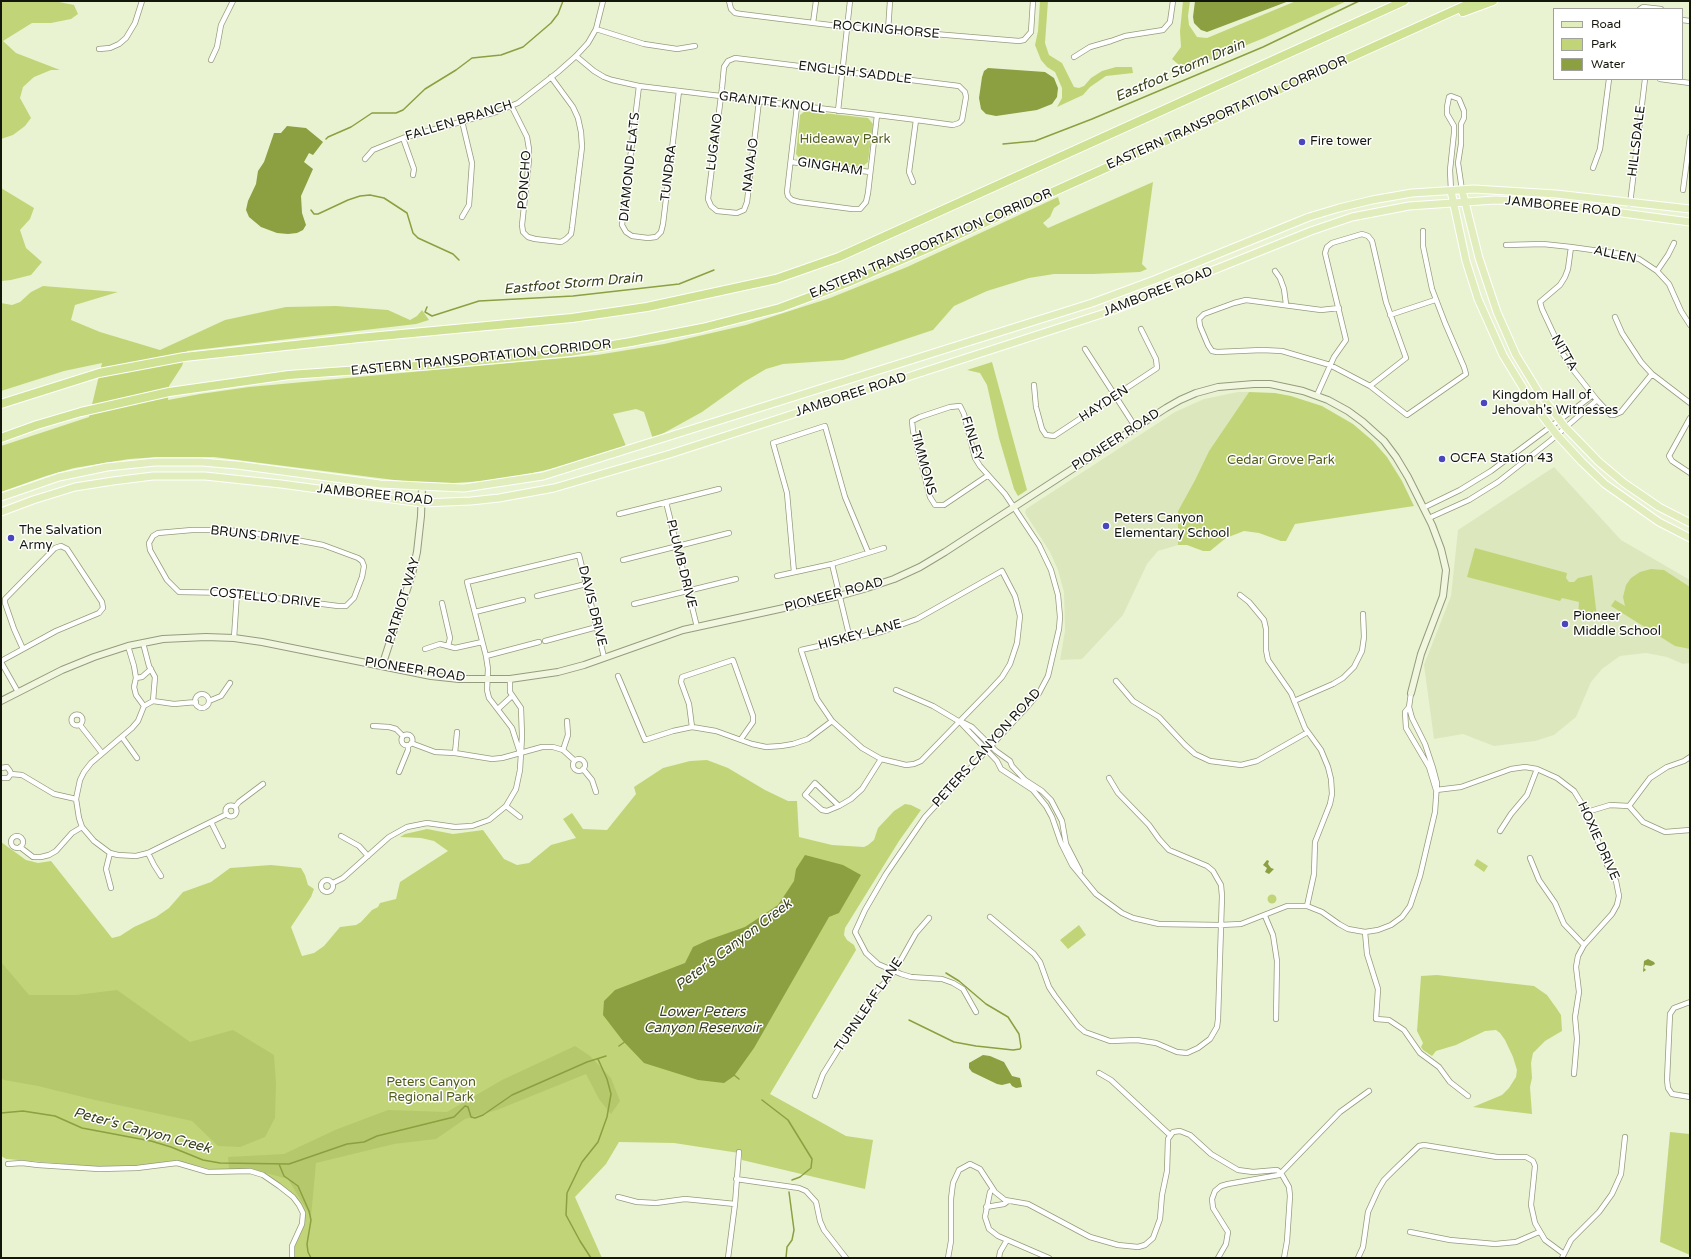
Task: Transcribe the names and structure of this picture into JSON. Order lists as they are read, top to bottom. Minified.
{"streets":{"highway":["EASTERN TRANSPORTATION CORRIDOR"],"main road":["JAMBOREE ROAD"],"street":["ROCKINGHORSE","ENGLISH SADDLE","GRANITE KNOLL","FALLEN BRANCH","HILLSDALE","LUGANO","NAVAJO","DIAMOND FLATS","GINGHAM","TUNDRA","PONCHO","ALLEN","NITTA","HAYDEN","FINLEY","PIONEER ROAD","TIMMONS","BRUNS DRIVE","PLUMB DRIVE","COSTELLO DRIVE","PATRIOT WAY","DAVIS DRIVE","HISKEY LANE","PETERS CANYON ROAD","HOXIE DRIVE","TURNLEAF LANE"]},"crossings":[["ENGLISH SADDLE","GRANITE KNOLL"],["ENGLISH SADDLE","LUGANO"],["GRANITE KNOLL","FALLEN BRANCH"],["GRANITE KNOLL","LUGANO"],["GRANITE KNOLL","NAVAJO"],["GRANITE KNOLL","DIAMOND FLATS"],["GRANITE KNOLL","TUNDRA"],["FALLEN BRANCH","PONCHO"],["HILLSDALE","JAMBOREE ROAD"],["LUGANO","NAVAJO"],["DIAMOND FLATS","TUNDRA"],["JAMBOREE ROAD","PATRIOT WAY"],["ALLEN","NITTA"],["FINLEY","PIONEER ROAD"],["FINLEY","TIMMONS"],["FINLEY","PETERS CANYON ROAD"],["PIONEER ROAD","PLUMB DRIVE"],["PIONEER ROAD","PATRIOT WAY"],["PIONEER ROAD","DAVIS DRIVE"],["PIONEER ROAD","PETERS CANYON ROAD"],["PIONEER ROAD","HOXIE DRIVE"],["BRUNS DRIVE","COSTELLO DRIVE"],["PETERS CANYON ROAD","TURNLEAF LANE"]],"water":["Eastfoot Storm Drain","Peter's Canyon Creek","Lower Peters Canyon Reservoir"],"parks":["Hideaway Park","Cedar Grove Park","Peters Canyon Regional Park"],"places":["Fire tower","Kingdom Hall of Jehovah's Witnesses","OCFA Station 43","Peters Canyon Elementary School","The Salvation Army","Pioneer Middle School"],"legend":["Road","Park","Water"]}
